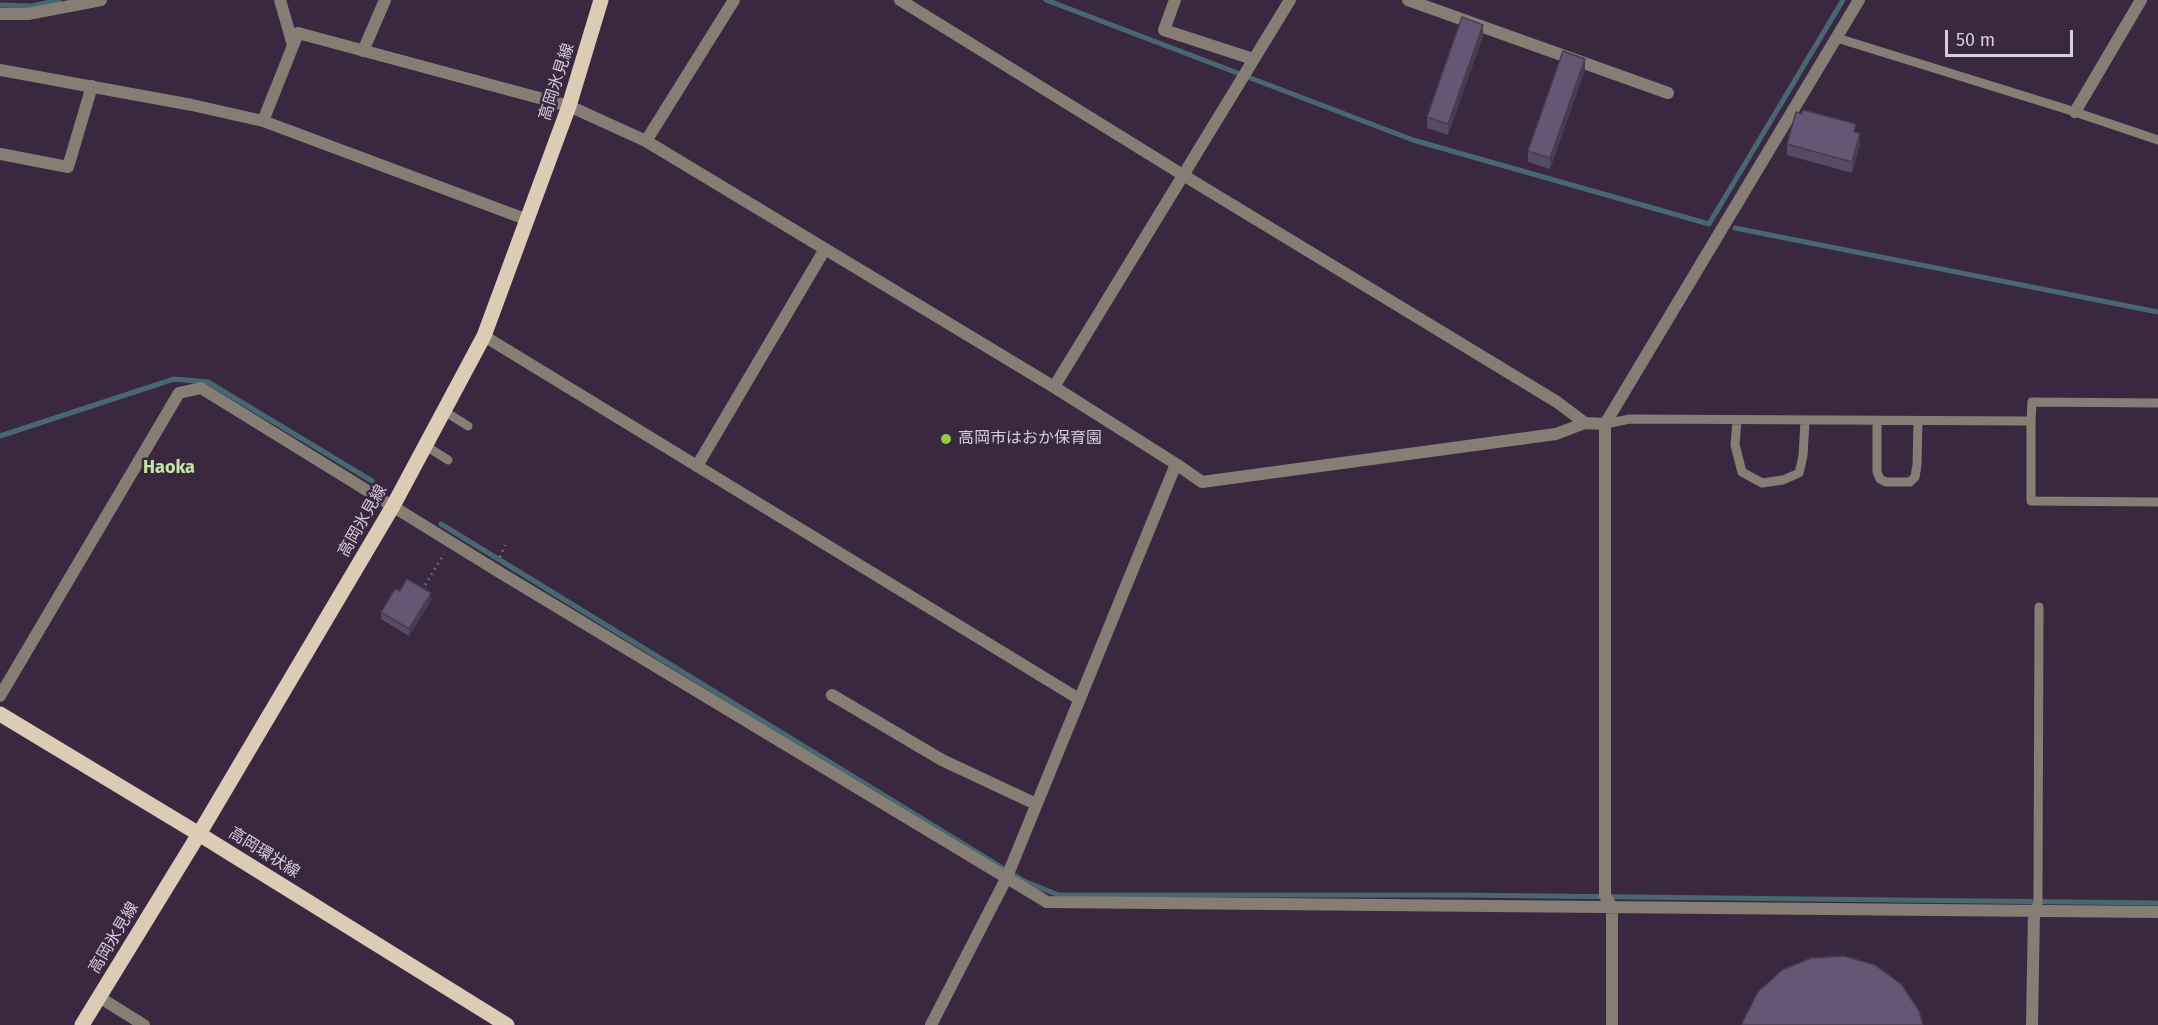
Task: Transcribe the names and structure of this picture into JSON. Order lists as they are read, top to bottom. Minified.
{"streets":{"main road":["高岡氷見線","高岡環状線"]},"crossings":[["高岡氷見線","高岡環状線"]],"districts":["Haoka"],"places":["高岡市はおか保育園"],"scale_bar":"50 m"}
